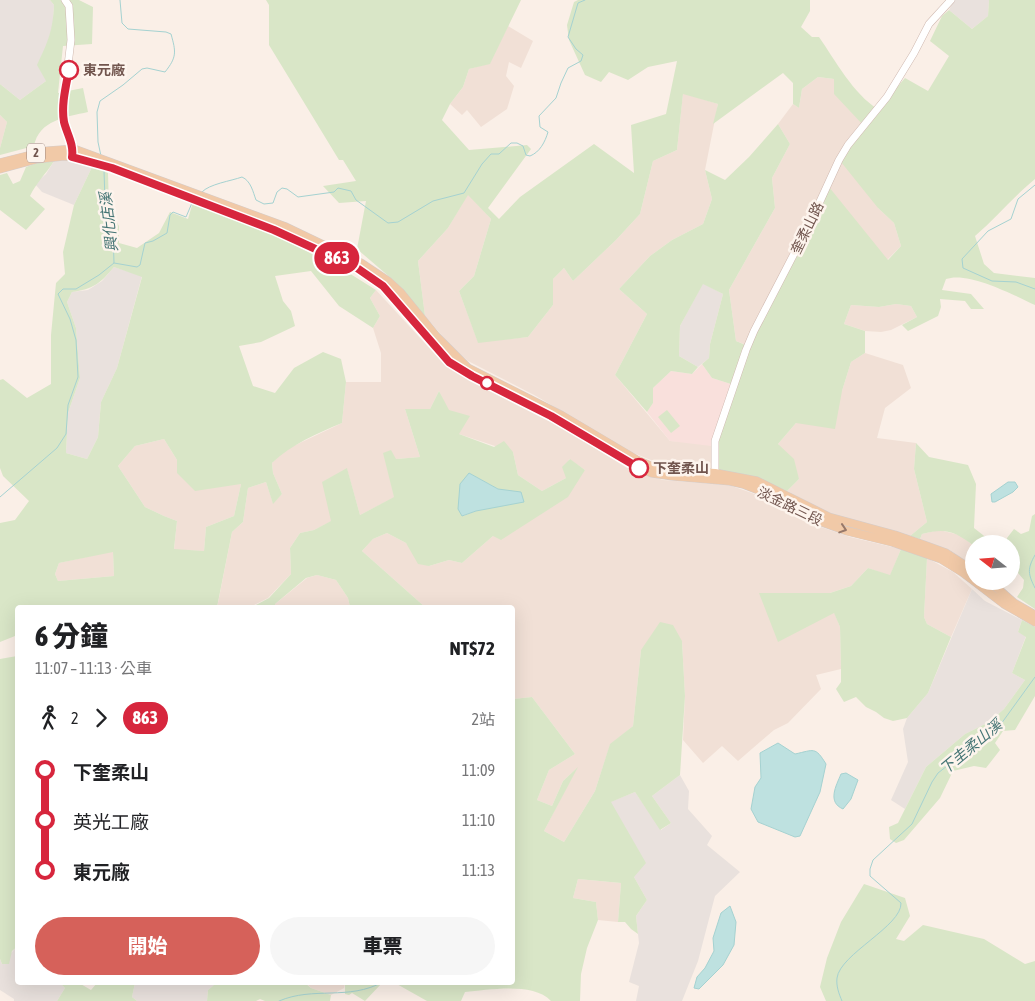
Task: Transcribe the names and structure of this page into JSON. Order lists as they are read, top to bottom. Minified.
{"streets":{"main road":["2","淡金路三段"],"street":["奎柔山路"]},"crossings":[["2","淡金路三段"],["奎柔山路","淡金路三段"]],"water":["興化店溪","下圭柔山溪"],"places":["東元廠","下奎柔山"],"lines":["bus line 863"],"north":"left","page":{"on_map":"863","heading":["6 分鐘","11:07 – 11:13 · 公車","NT$72"],"legs":["2","863","2站"],"list":[{"name":"下奎柔山","value":"11:09"},{"name":"英光工廠","value":"11:10"},{"name":"東元廠","value":"11:13"}],"buttons":["開始","車票"]}}
